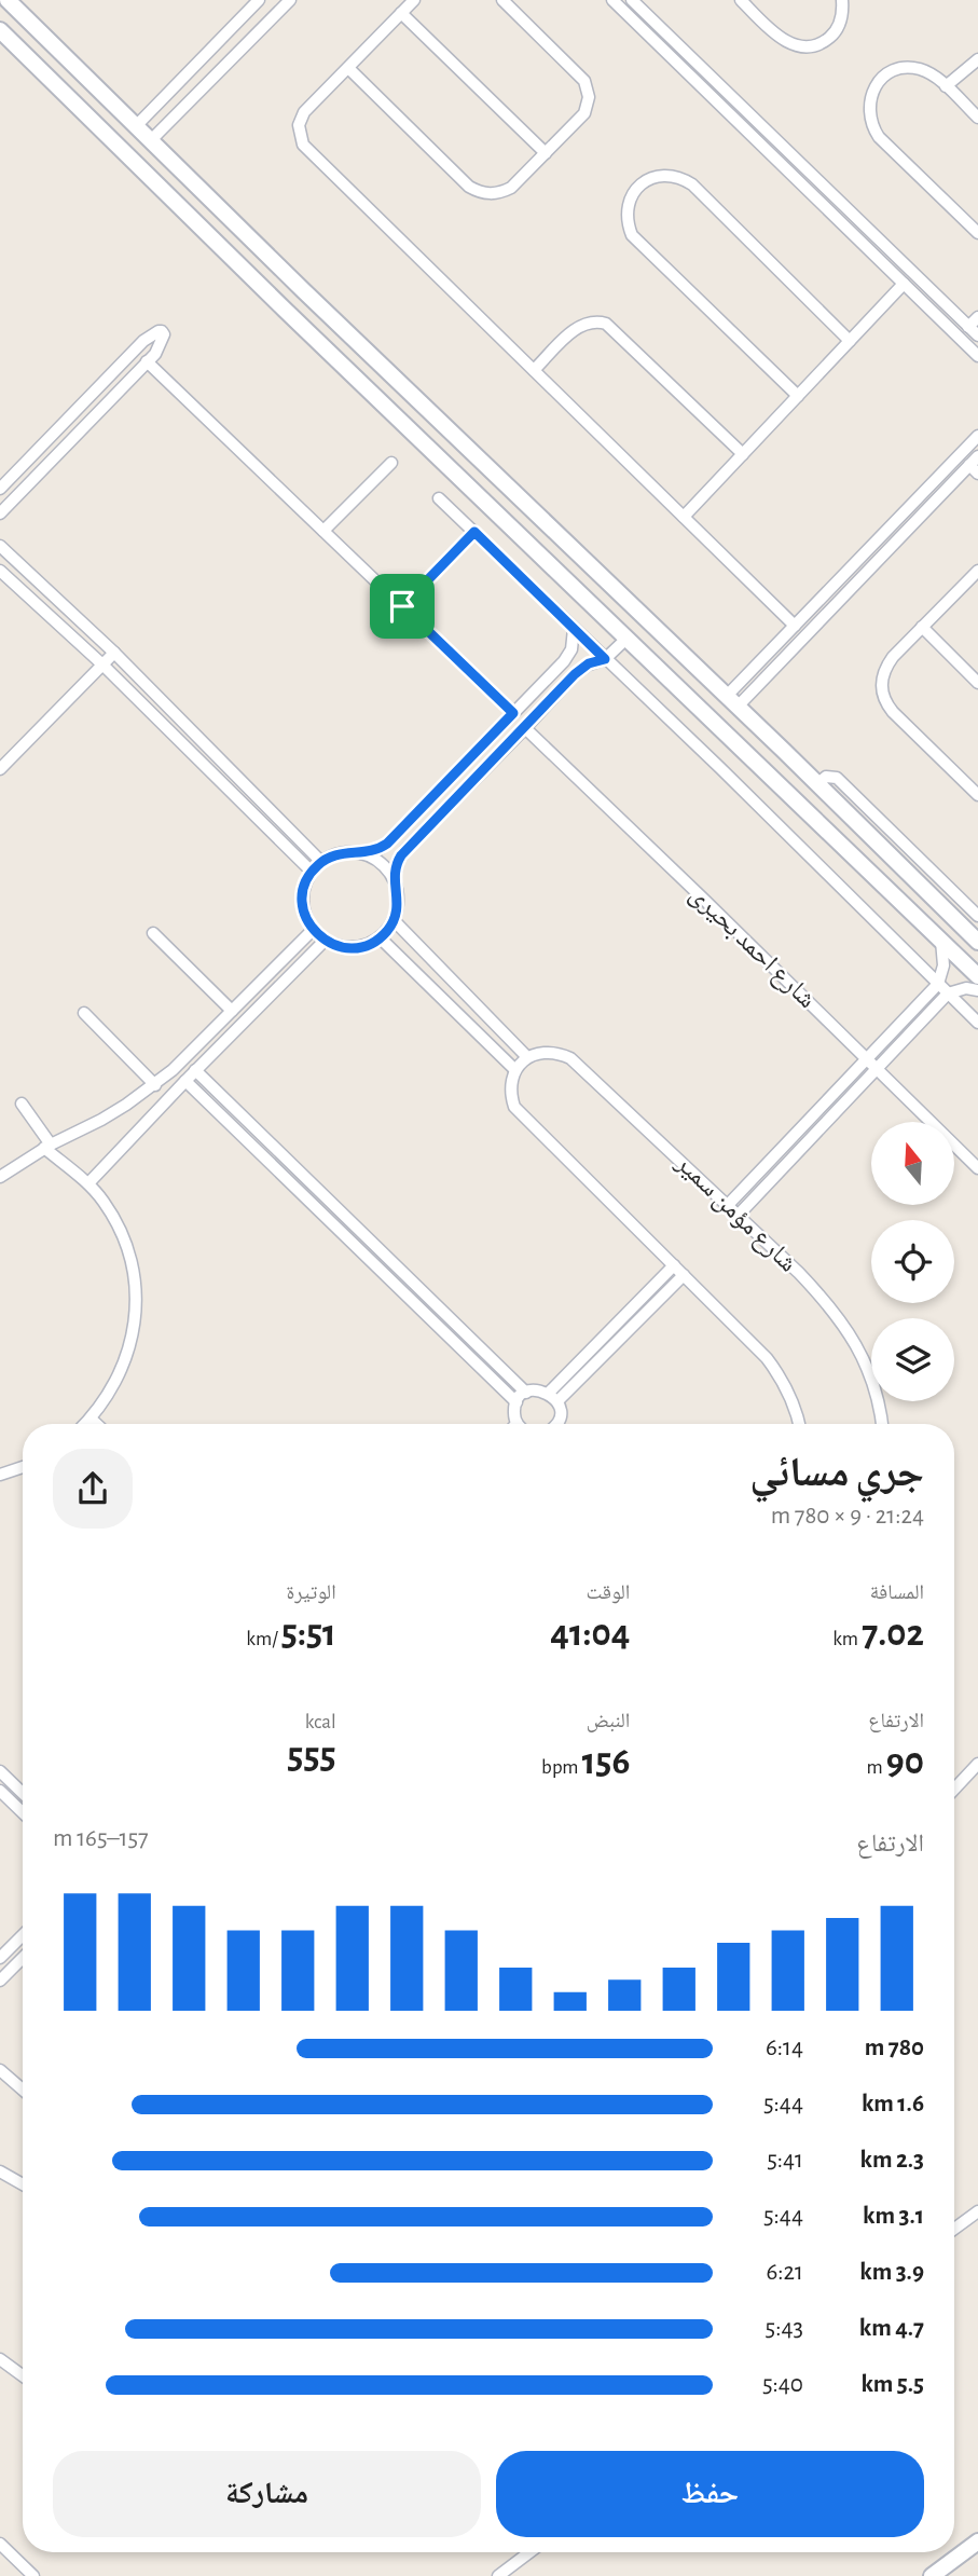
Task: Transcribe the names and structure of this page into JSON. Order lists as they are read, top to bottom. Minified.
{"streets":{"street":["شارع احمد بحيرى","شارع مؤمن سمير"]},"north":"top","page":{"heading":["جري مسائي","21:24 · 9 × 780 m"],"stats":[["المسافة","7.02 km"],["الوقت","41:04"],["الوتيرة","5:51 /km"],["الارتفاع","90 m"],["النبض","156 bpm"],["kcal","555"]],"chart":["الارتفاع","157–165 m"],"list":[{"name":"780 m","note":"6:14"},{"name":"1.6 km","note":"5:44"},{"name":"2.3 km","note":"5:41"},{"name":"3.1 km","note":"5:44"},{"name":"3.9 km","note":"6:21"},{"name":"4.7 km","note":"5:43"},{"name":"5.5 km","note":"5:40"}],"buttons":["حفظ","مشاركة"]}}
